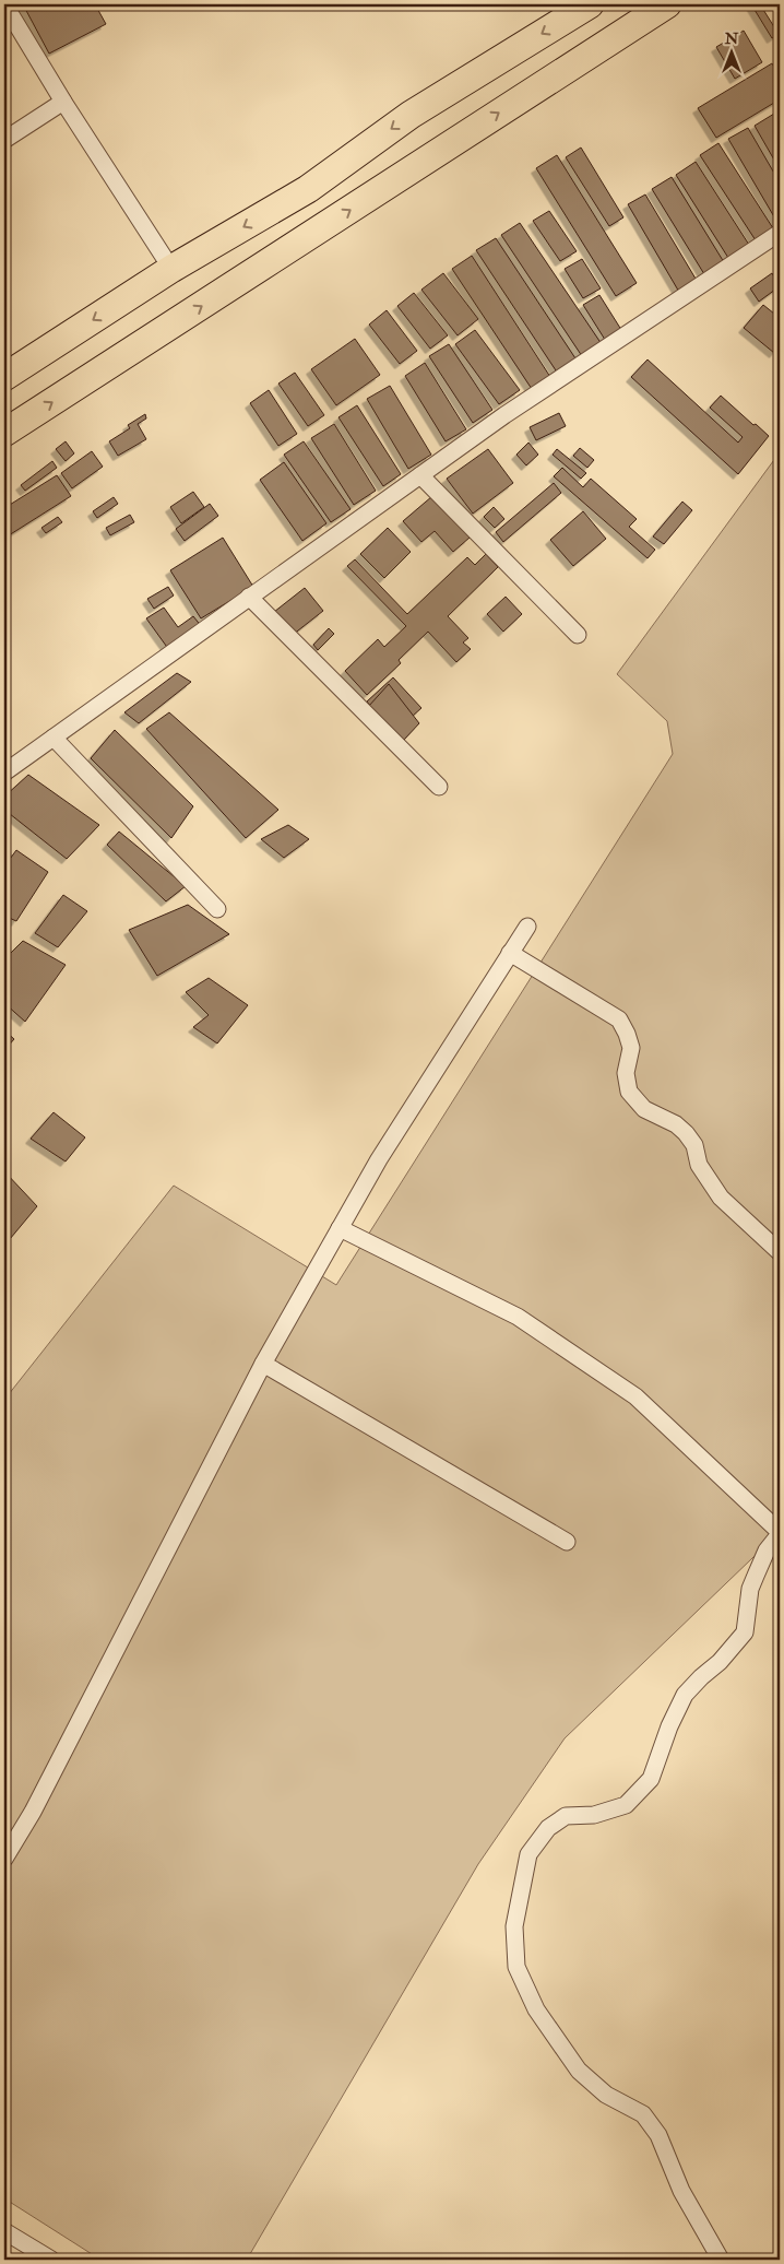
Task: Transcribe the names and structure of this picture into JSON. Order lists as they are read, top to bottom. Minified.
{"north":"top"}
